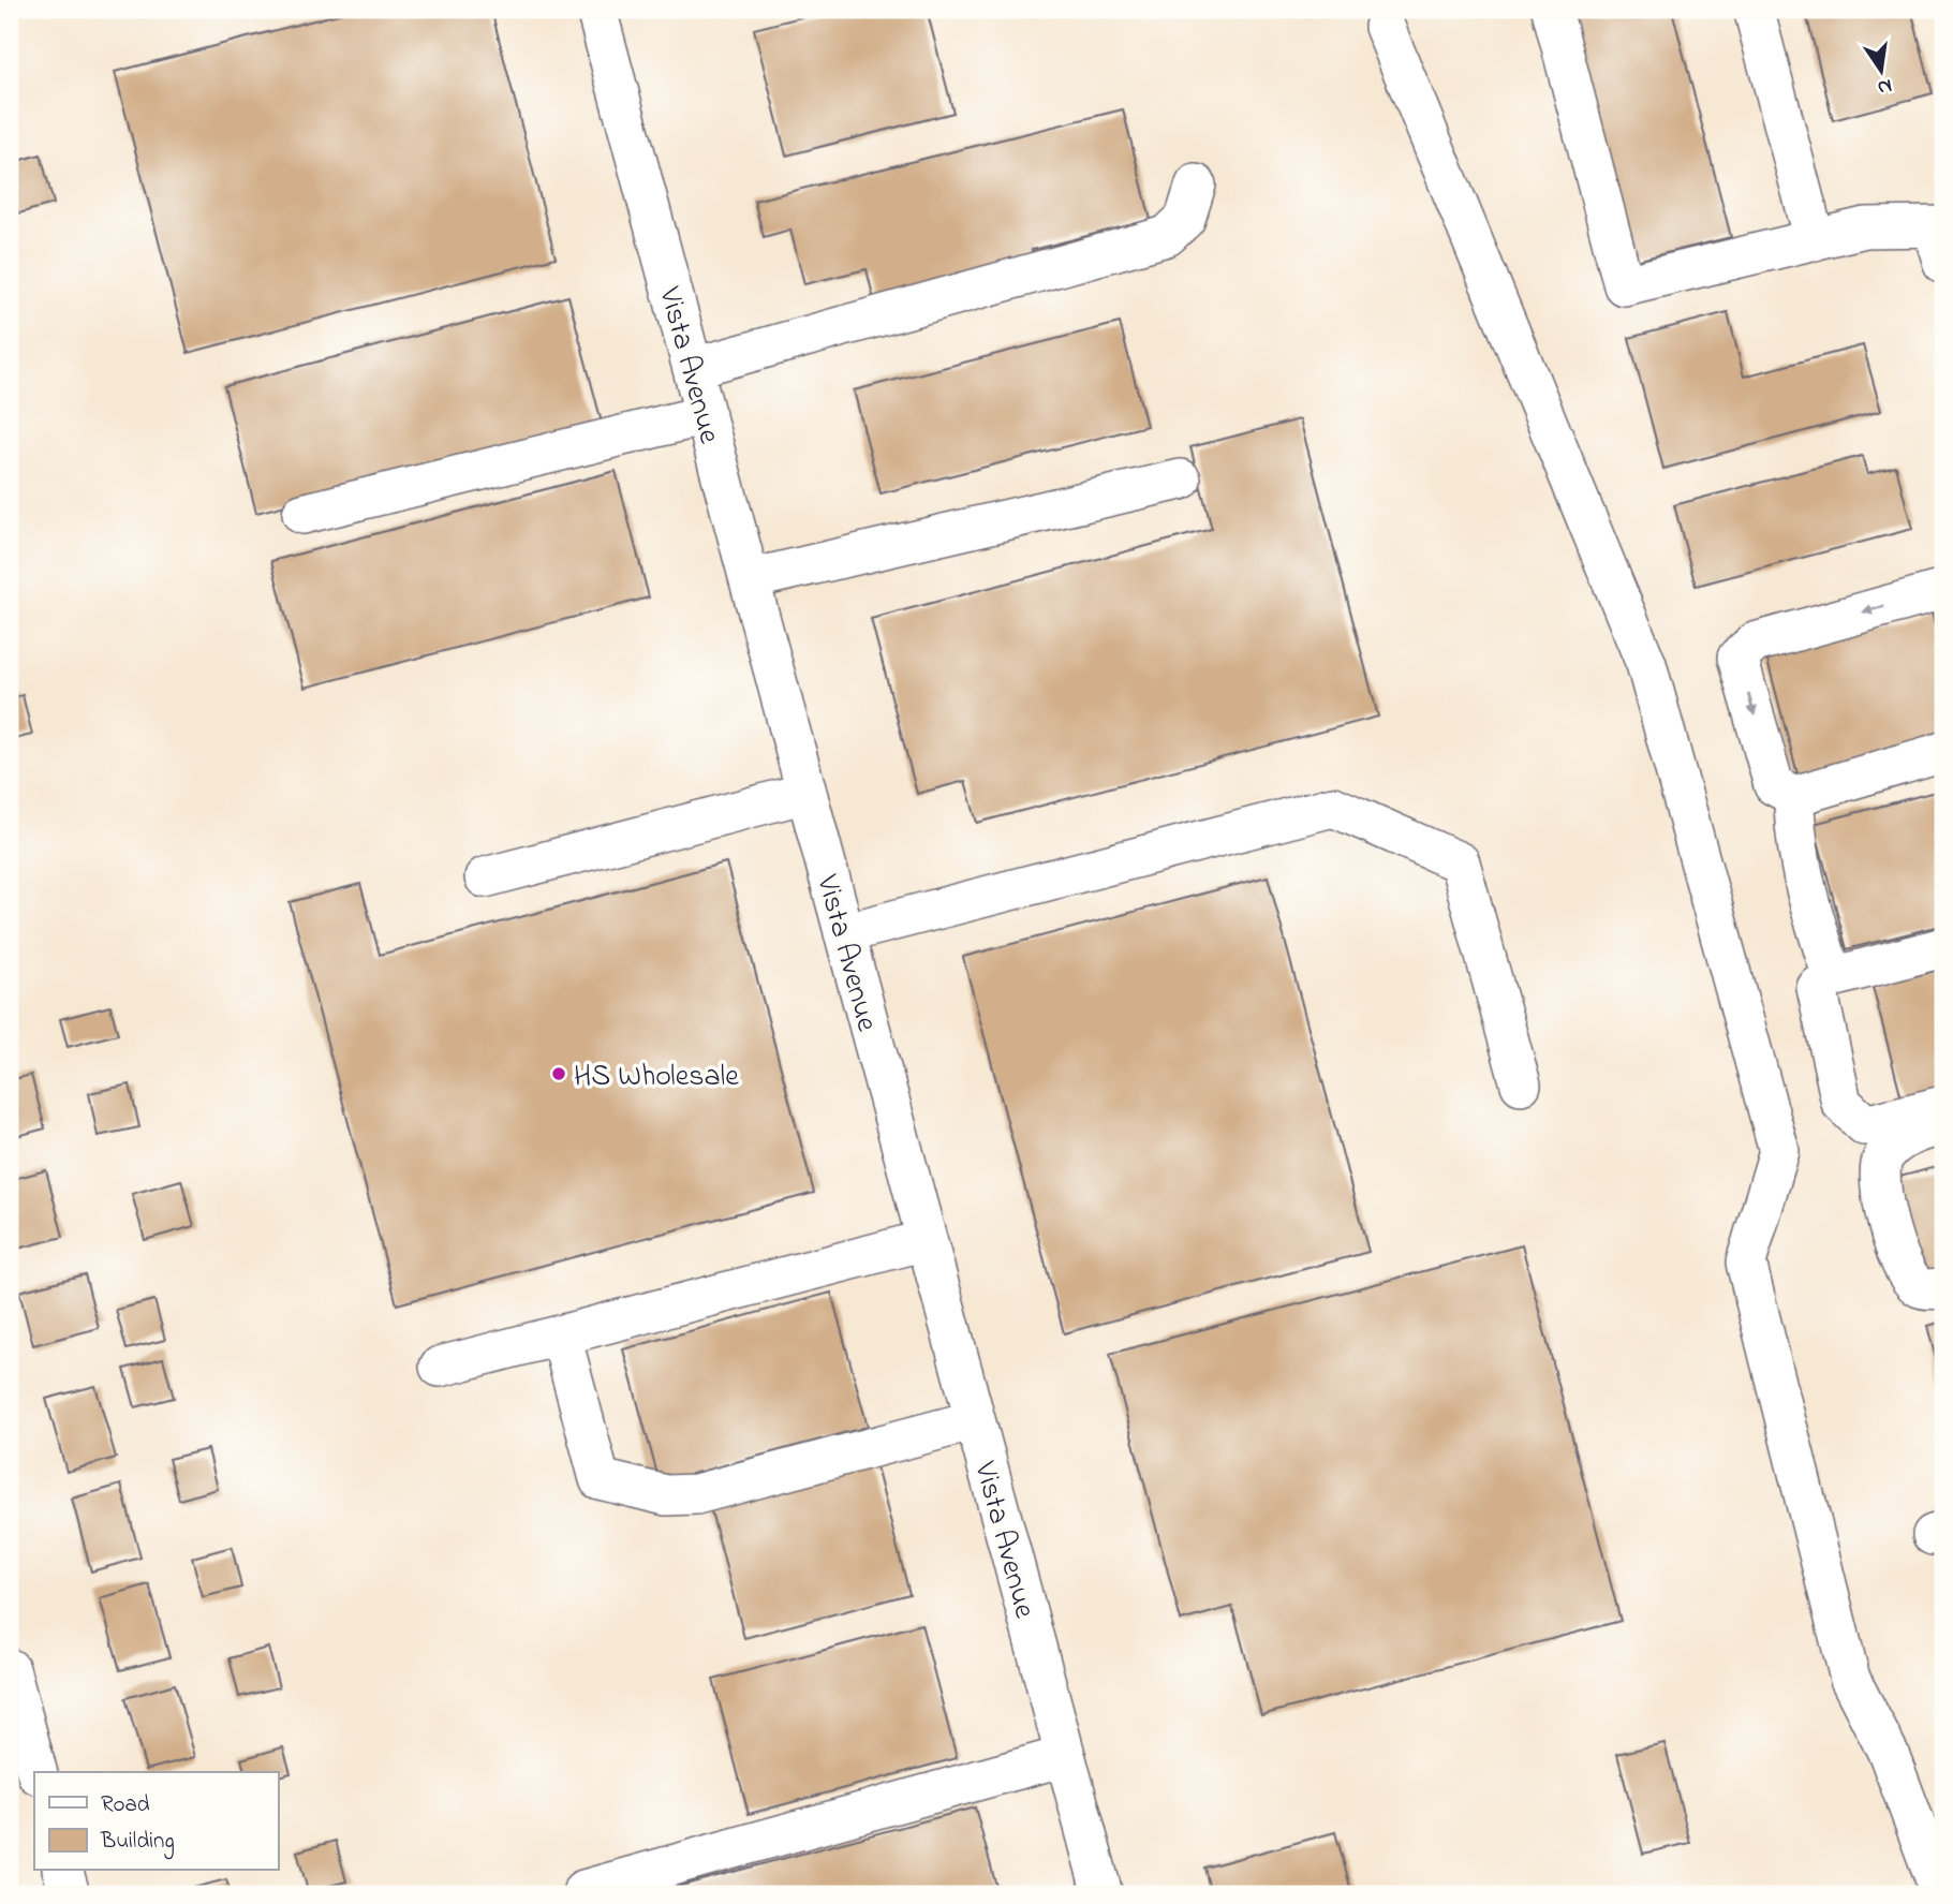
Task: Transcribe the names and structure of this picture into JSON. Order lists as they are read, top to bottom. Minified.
{"streets":{"street":["Vista Avenue"]},"places":["HS Wholesale"],"legend":["Road","Building"],"north":"bottom"}
